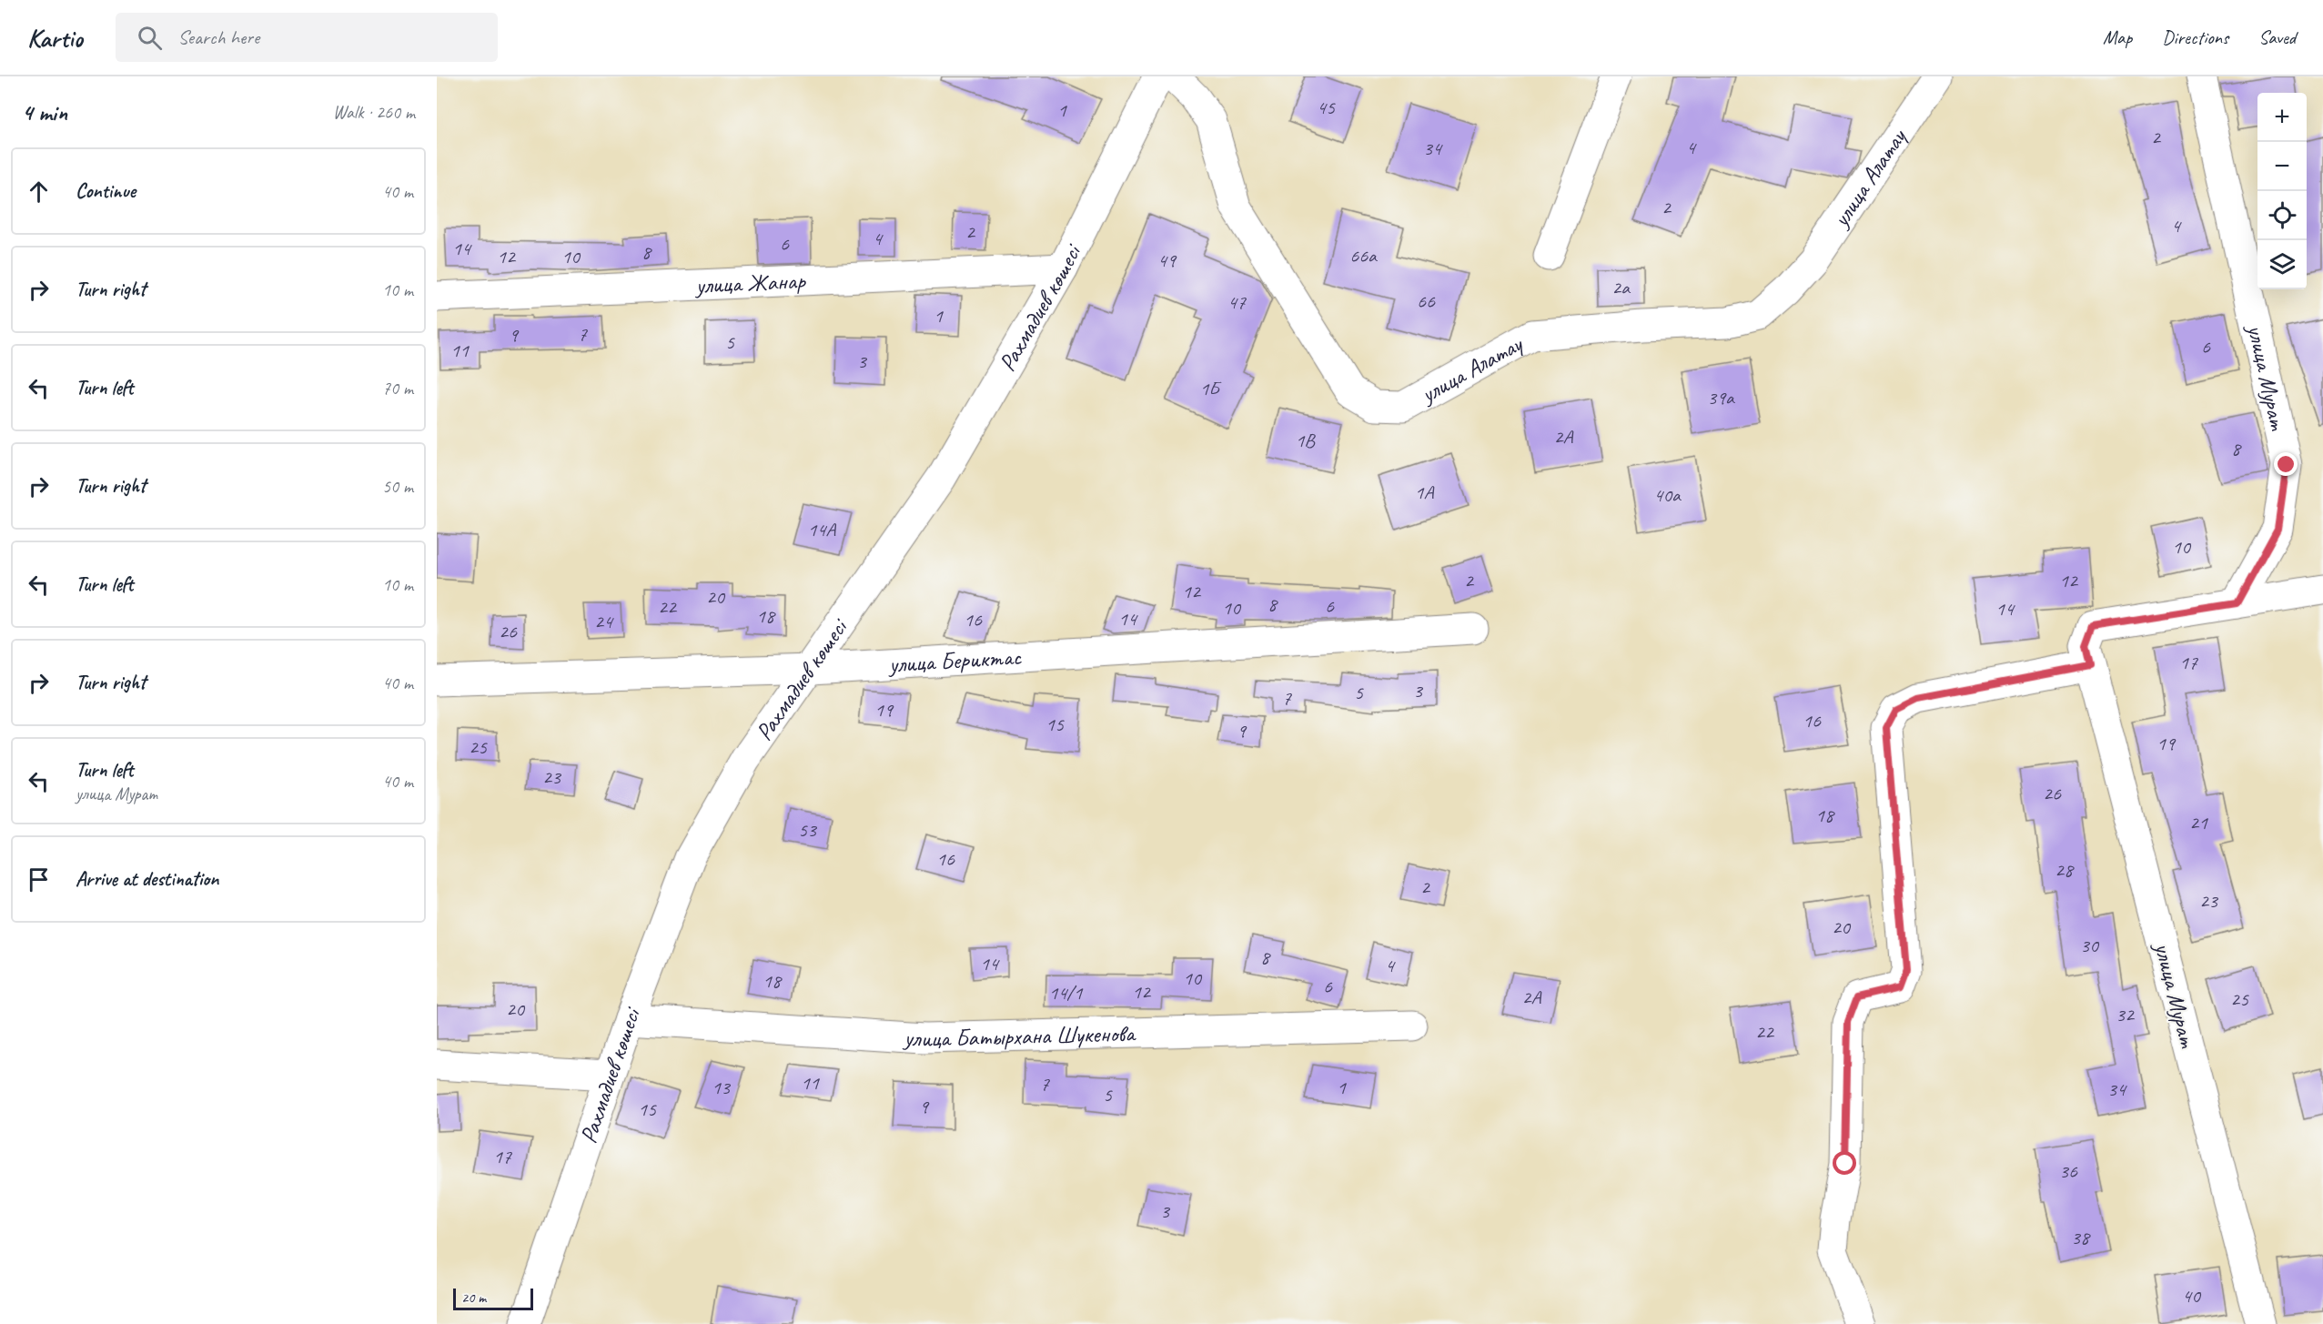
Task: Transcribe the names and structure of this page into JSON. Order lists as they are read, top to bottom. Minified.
{"streets":{"street":["улица Алатау","улица Жанар","Рахмадиев көшесі","улица Мурат","улица Бериктас","улица Батырхана Шукенова"]},"crossings":[["улица Жанар","Рахмадиев көшесі"],["Рахмадиев көшесі","улица Бериктас"],["Рахмадиев көшесі","улица Батырхана Шукенова"]],"house_numbers":["45","1","2","4","34","2","4","2","4","6","14","8","66а","12","10","49","2а","66","47","1","7","9","5","6","11","3","1Б","39а","2А","1В","8","1А","40а","14А","10","2","12","12","20","8","6","22","10","14","18","14","16","24","26","17","3","5","7","19","16","15","9","19","25","23","26","18","21","53","16","28","2","23","20","30","8","14","4","10","18","6","12","14/1","2А","25","20","32","22","11","7","13","1","34","5","9","15","17","36","3","38","40"],"scale_bar":"20 m","page":{"header":"Kartio","search":"Search here","nav":["Map","Directions","Saved"],"heading":["4 min","Walk · 260 m"],"map_buttons":["+","−"],"list":[["Continue","40 m"],["Turn right","10 m"],["Turn left","70 m"],["Turn right","50 m"],["Turn left","10 m"],["Turn right","40 m"],["Turn left","улица Мурат","40 m"],"Arrive at destination"],"scale":"20 m"}}
